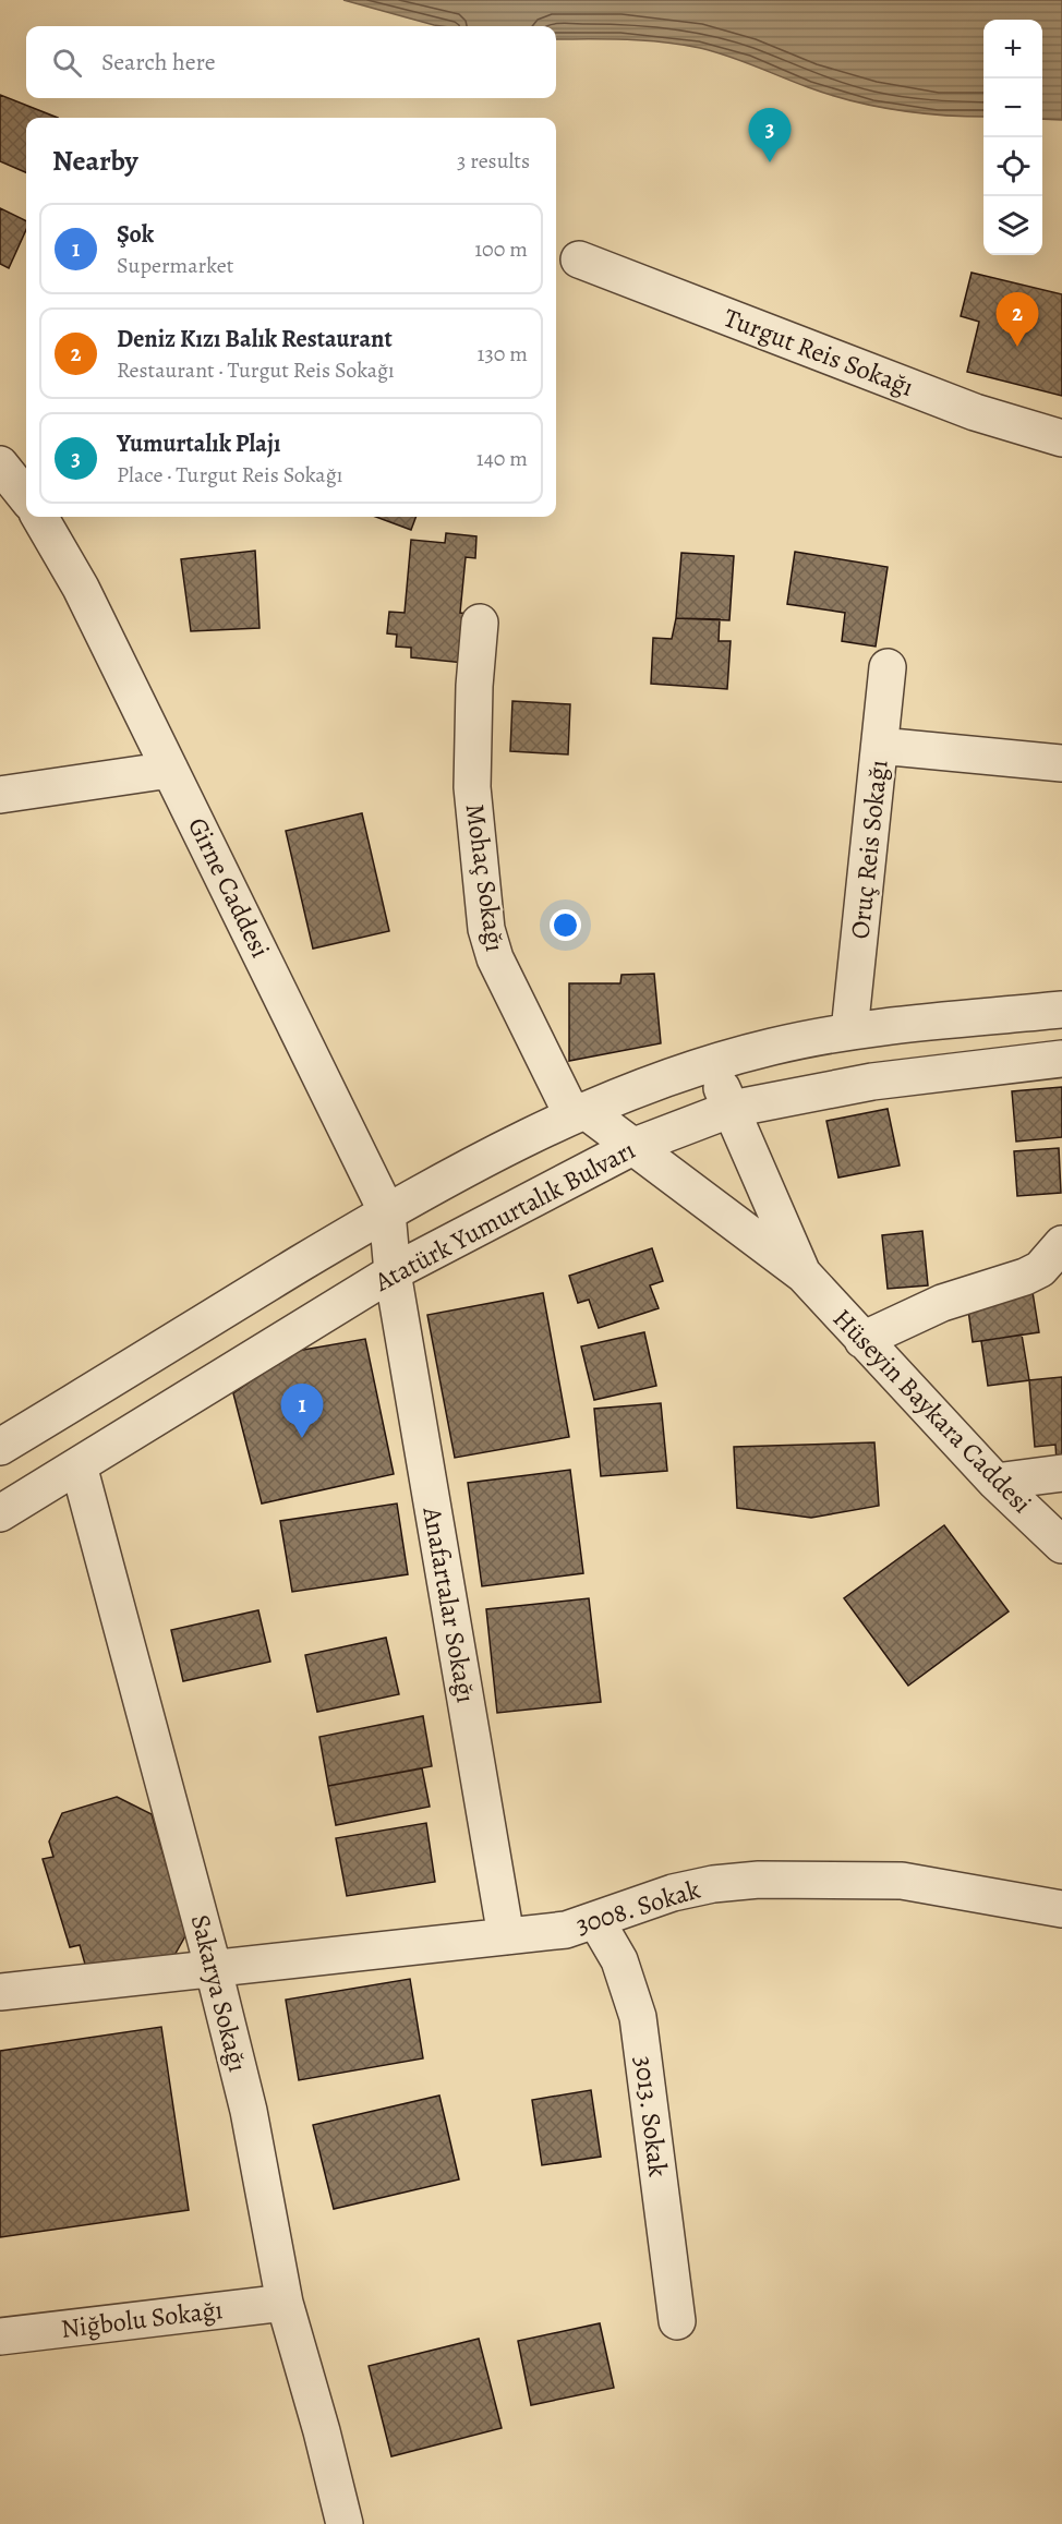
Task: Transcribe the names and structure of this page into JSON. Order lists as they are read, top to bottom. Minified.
{"streets":{"street":["Turgut Reis Sokağı","Oruç Reis Sokağı","Mohaç Sokağı","Girne Caddesi","Atatürk Yumurtalık Bulvarı","Hüseyin Baykara Caddesi","Anafartalar Sokağı","3008. Sokak","Sakarya Sokağı","3013. Sokak","Niğbolu Sokağı"]},"crossings":[["Oruç Reis Sokağı","Atatürk Yumurtalık Bulvarı"],["Mohaç Sokağı","Atatürk Yumurtalık Bulvarı"],["Mohaç Sokağı","Hüseyin Baykara Caddesi"],["Girne Caddesi","Atatürk Yumurtalık Bulvarı"],["Girne Caddesi","Anafartalar Sokağı"],["Atatürk Yumurtalık Bulvarı","Hüseyin Baykara Caddesi"],["Atatürk Yumurtalık Bulvarı","Anafartalar Sokağı"],["Atatürk Yumurtalık Bulvarı","Sakarya Sokağı"],["Anafartalar Sokağı","3008. Sokak"],["3008. Sokak","Sakarya Sokağı"],["3008. Sokak","3013. Sokak"],["Sakarya Sokağı","Niğbolu Sokağı"]],"page":{"map_buttons":["+","−"],"search":"Search here","pins":["3","2","1"],"heading":["Nearby","3 results"],"list":[{"mark":"1","name":"Şok","note":"Supermarket","value":"100 m"},{"mark":"2","name":"Deniz Kızı Balık Restaurant","note":"Restaurant · Turgut Reis Sokağı","value":"130 m"},{"mark":"3","name":"Yumurtalık Plajı","note":"Place · Turgut Reis Sokağı","value":"140 m"}]}}
